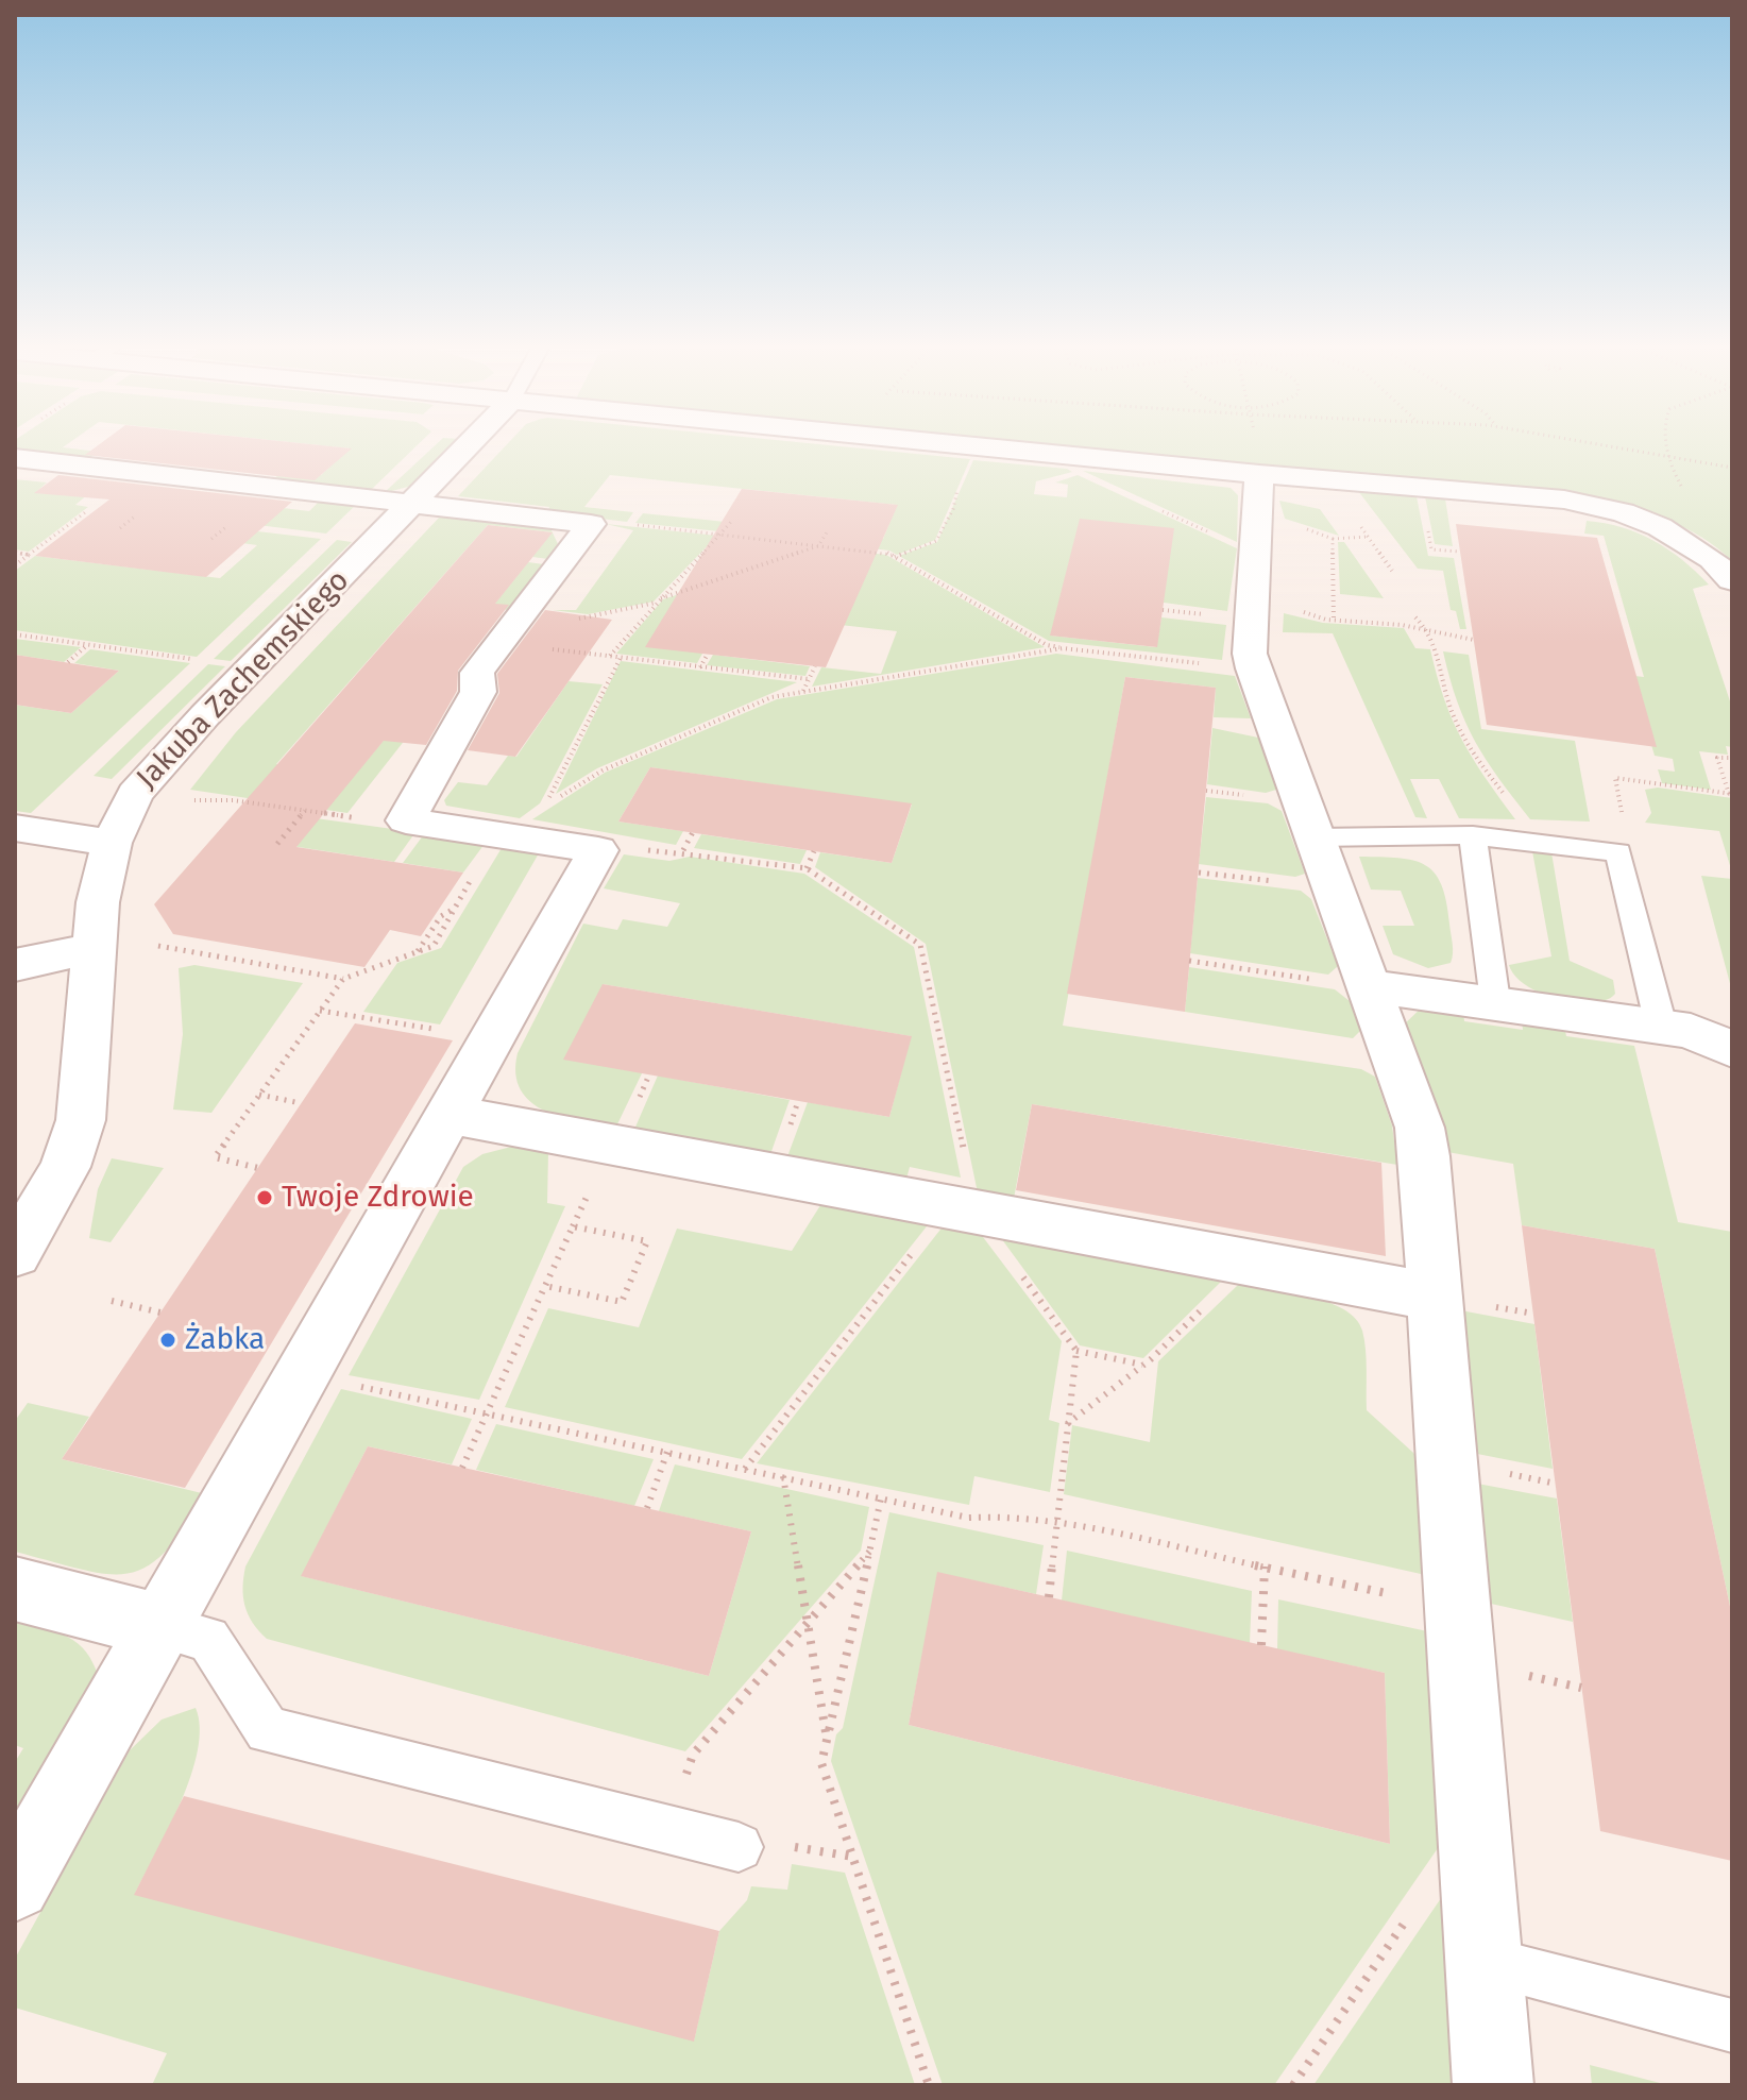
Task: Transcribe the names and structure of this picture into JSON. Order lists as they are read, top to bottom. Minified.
{"streets":{"street":["Jakuba Zachemskiego"]},"places":["Twoje Zdrowie","Żabka"]}
